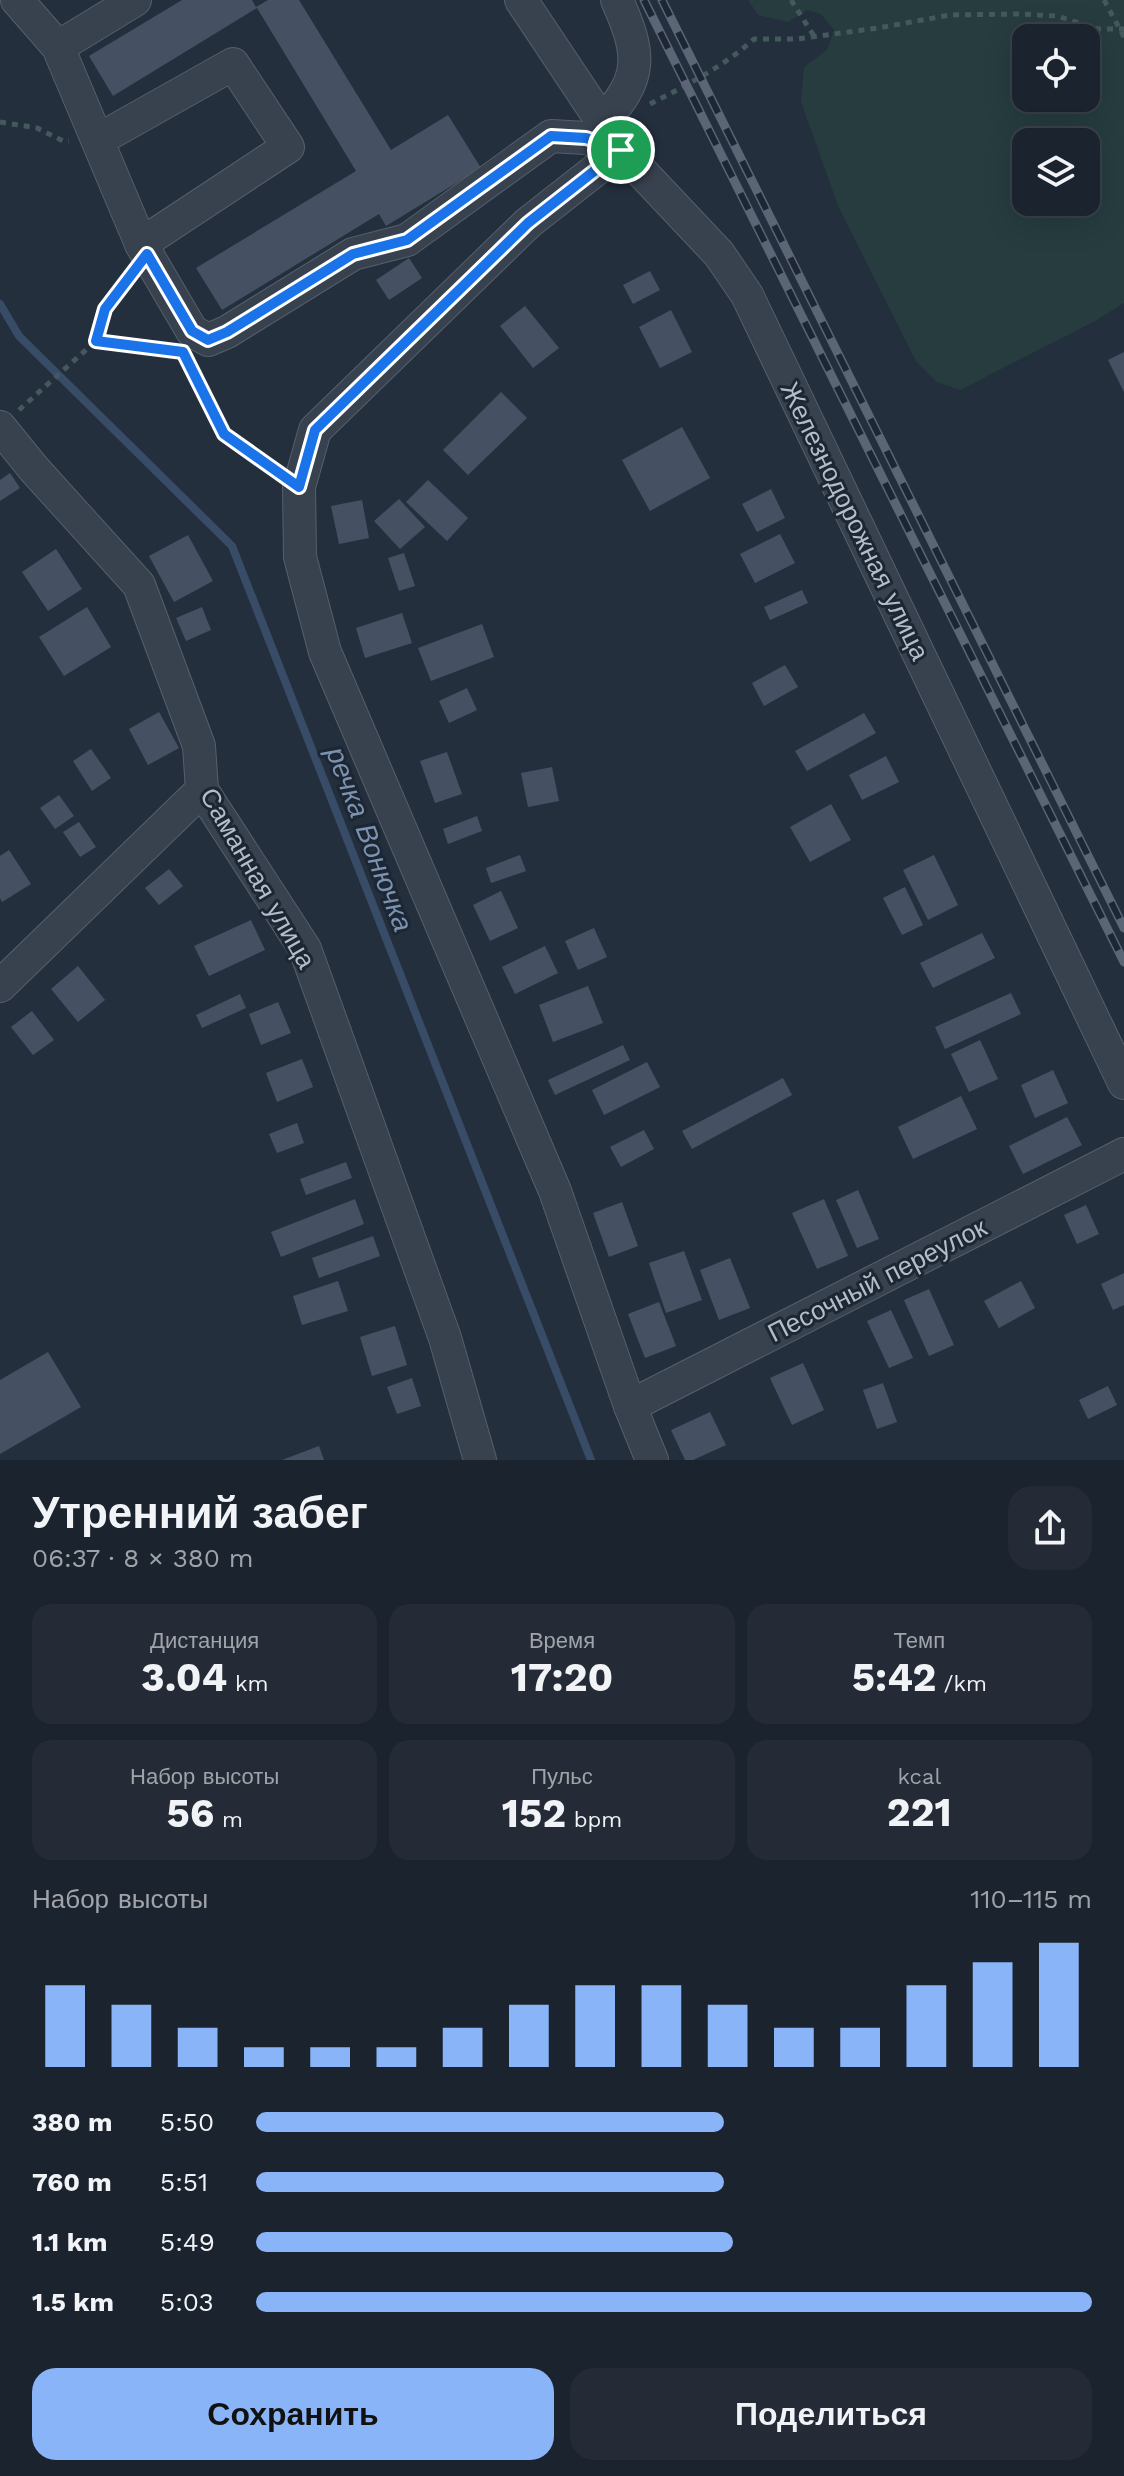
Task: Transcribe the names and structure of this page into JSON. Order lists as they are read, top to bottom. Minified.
{"streets":{"street":["Железнодорожная улица","Саманная улица","Песочный переулок"]},"water":["речка Вонючка"],"page":{"heading":["Утренний забег","06:37 · 8 × 380 m"],"stats":[["Дистанция","3.04 km"],["Время","17:20"],["Темп","5:42 /km"],["Набор высоты","56 m"],["Пульс","152 bpm"],["kcal","221"]],"chart":["Набор высоты","110–115 m"],"list":[{"name":"380 m","note":"5:50"},{"name":"760 m","note":"5:51"},{"name":"1.1 km","note":"5:49"},{"name":"1.5 km","note":"5:03"}],"buttons":["Сохранить","Поделиться"]}}
